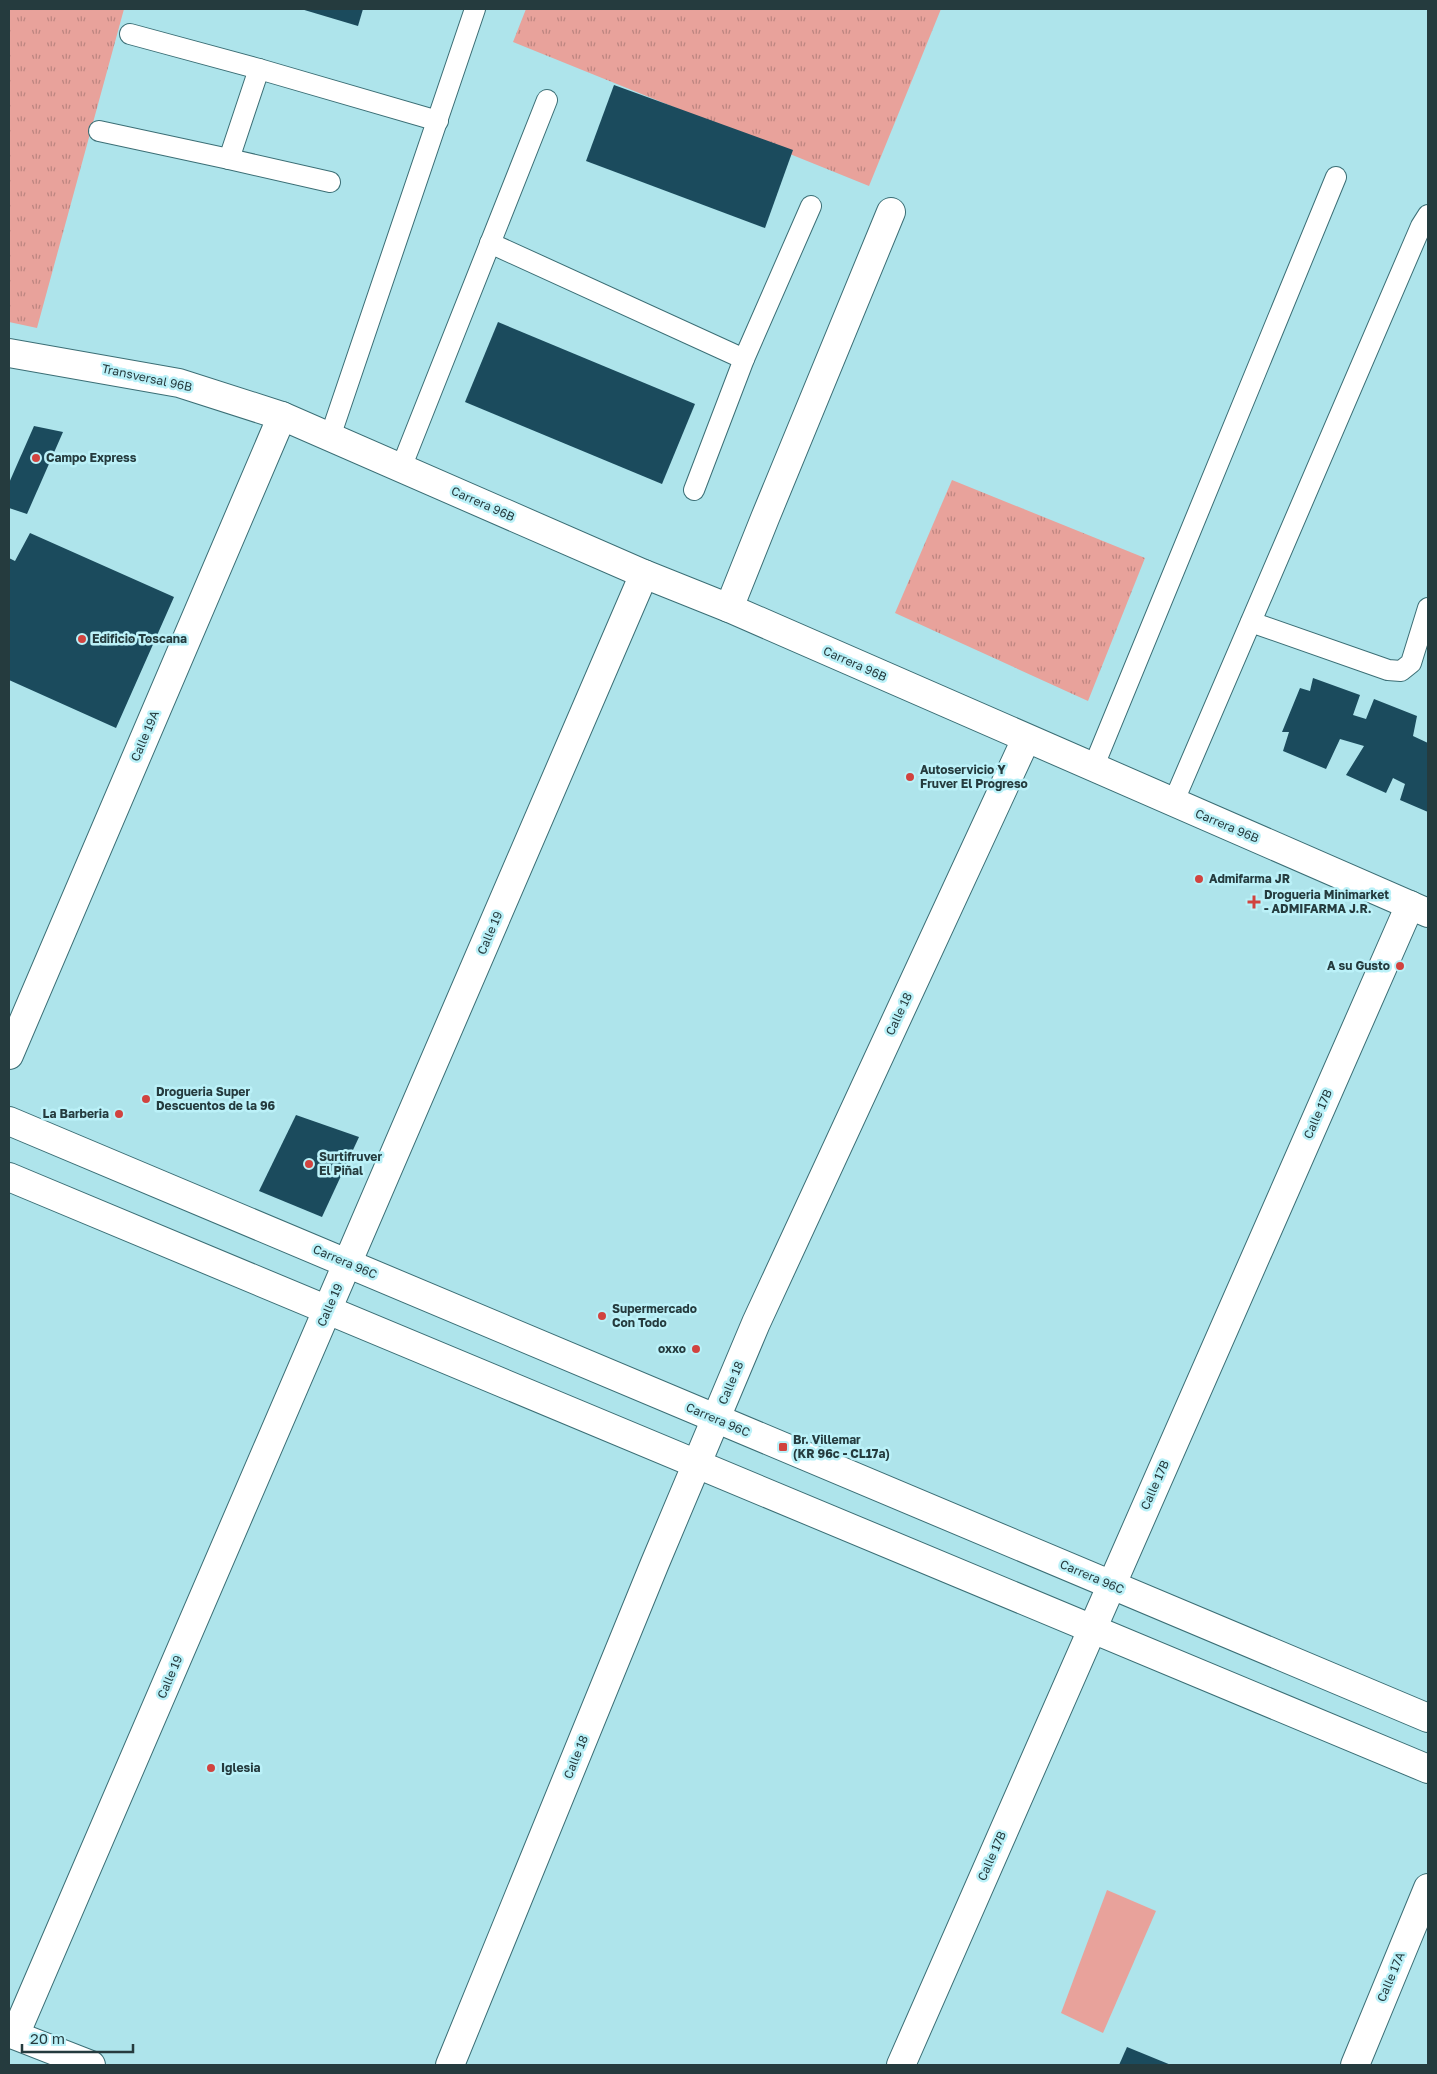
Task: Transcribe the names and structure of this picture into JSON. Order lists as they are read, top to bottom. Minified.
{"streets":{"street":["Transversal 96B","Carrera 96B","Calle 19A","Calle 19","Calle 18","Calle 17B","Carrera 96C","Calle 17A"]},"crossings":[["Transversal 96B","Carrera 96B"],["Transversal 96B","Calle 19A"],["Carrera 96B","Calle 19A"],["Carrera 96B","Calle 19"],["Carrera 96B","Calle 18"],["Carrera 96B","Calle 17B"],["Calle 19","Carrera 96C"],["Calle 18","Carrera 96C"],["Calle 17B","Carrera 96C"]],"places":{"other":["Campo Express","Edificio Toscana","Autoservicio Y Fruver El Progreso","Admifarma JR","A su Gusto","Drogueria Super Descuentos de la 96","La Barberia","Surtifruver El Piñal","Supermercado Con Todo","oxxo","Iglesia"],"health":["Drogueria Minimarket - ADMIFARMA J.R."],"transit":["Br. Villemar (KR 96c - CL17a)"]},"scale_bar":"20 m"}
